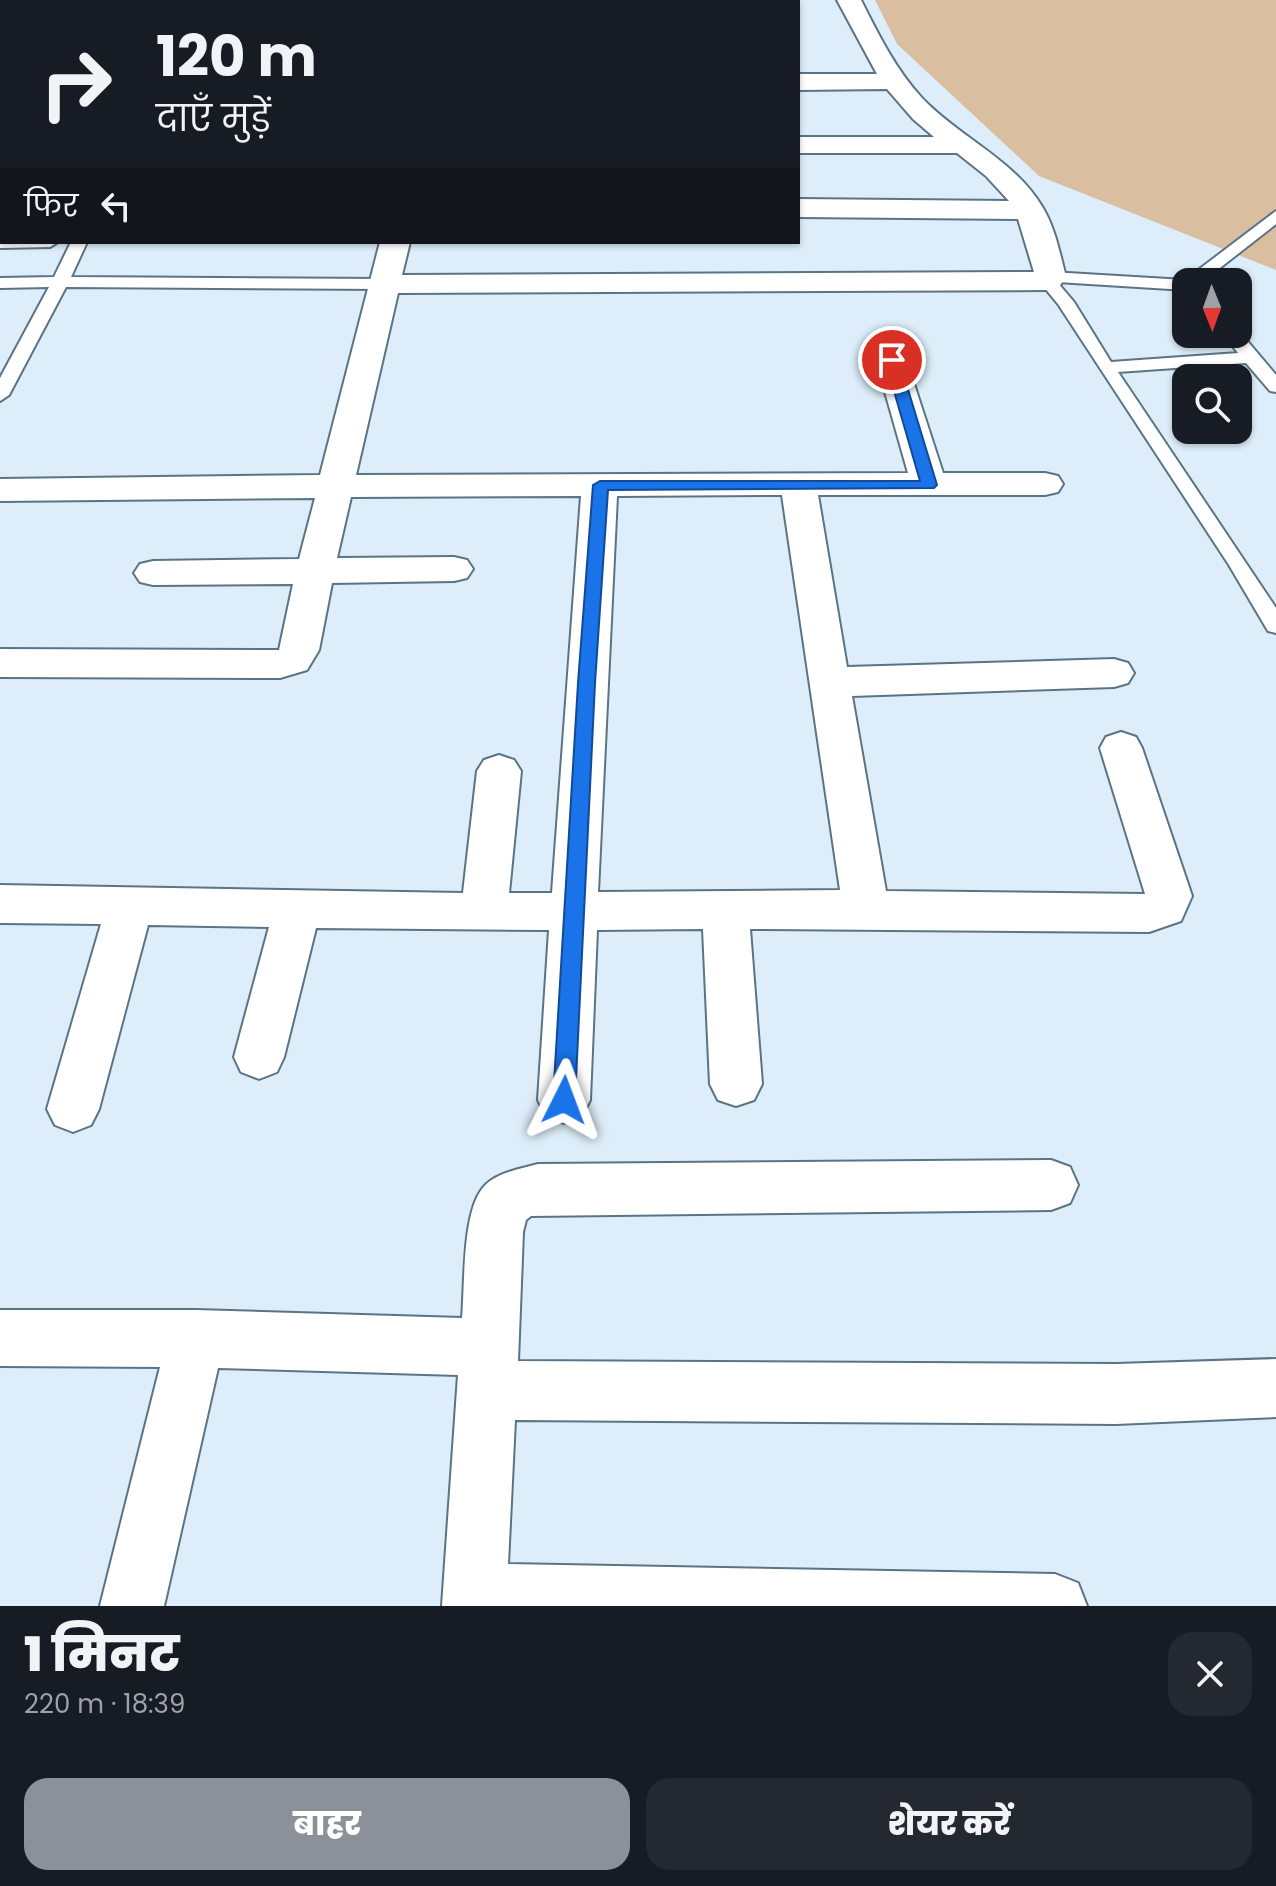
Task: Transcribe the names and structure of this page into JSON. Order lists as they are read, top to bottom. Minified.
{"north":"bottom","page":{"turn":["120 m","दाएँ मुड़ें"],"then":"फिर","heading":["1 मिनट","220 m · 18:39"],"buttons":["बाहर","शेयर करें"]}}
